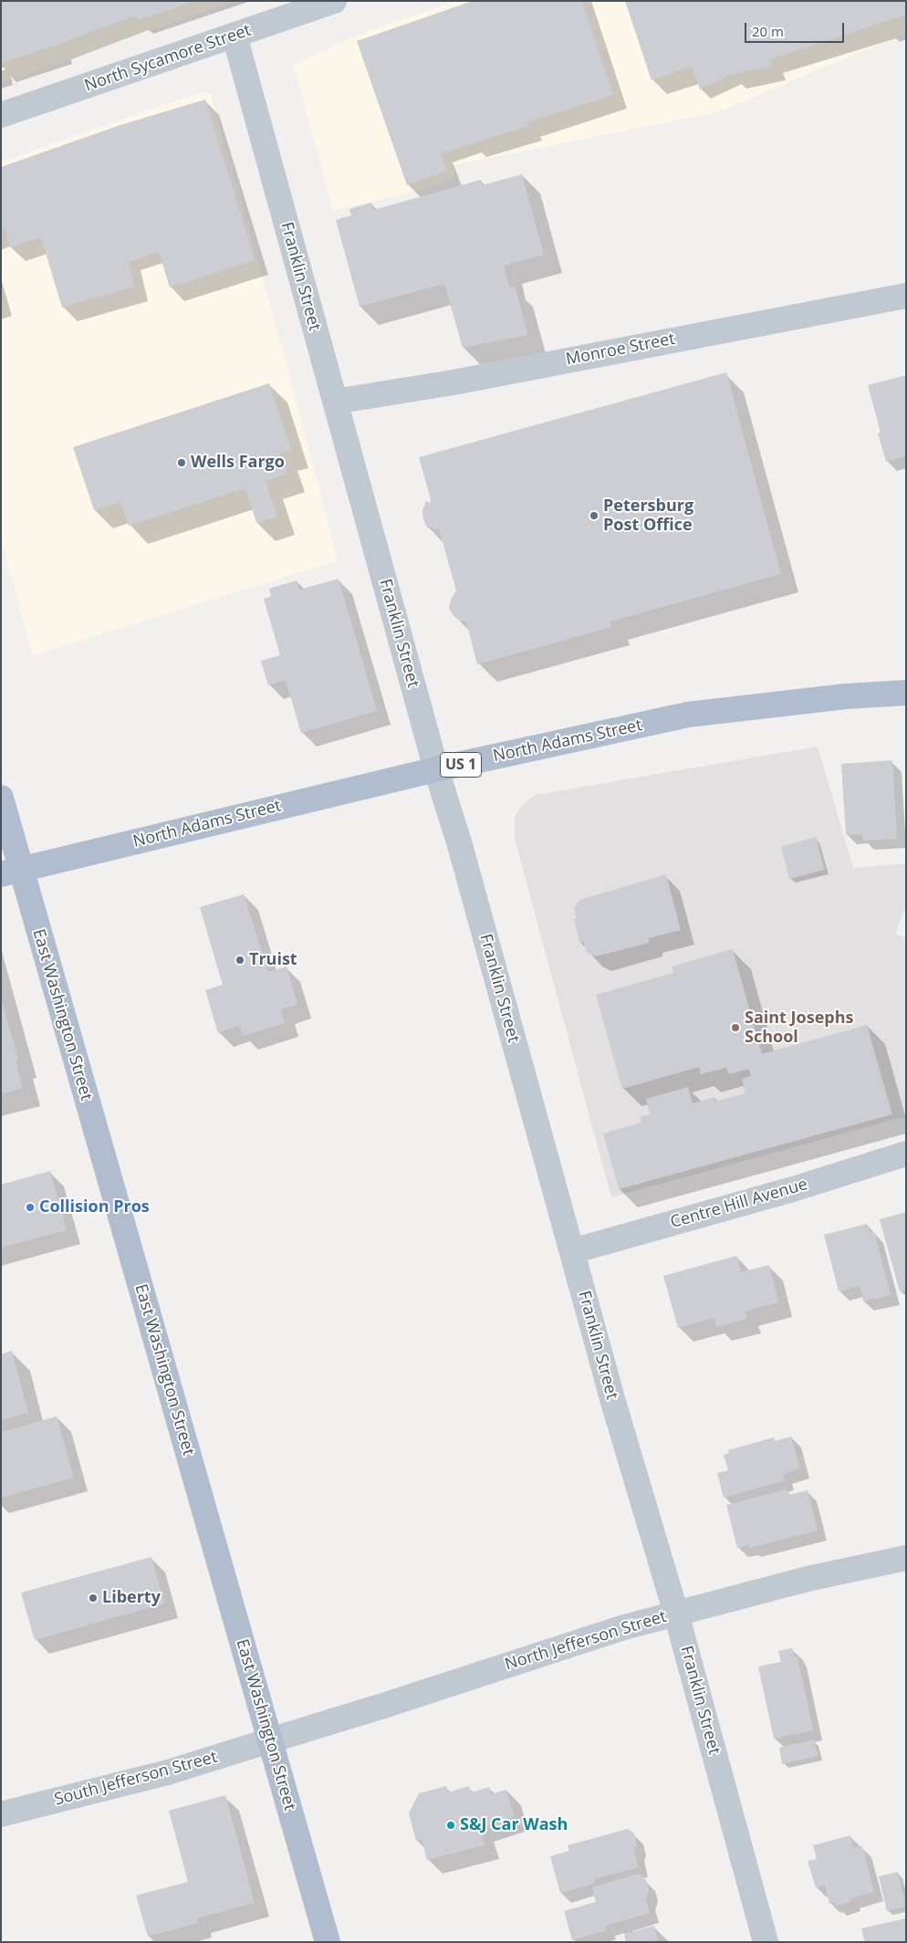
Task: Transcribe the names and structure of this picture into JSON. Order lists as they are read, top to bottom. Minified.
{"streets":{"main road":["North Adams Street","US 1","East Washington Street"],"street":["North Sycamore Street","Franklin Street","Monroe Street","Centre Hill Avenue","North Jefferson Street","South Jefferson Street"]},"crossings":[["North Sycamore Street","Franklin Street"],["Franklin Street","Monroe Street"],["Franklin Street","North Adams Street"],["Franklin Street","Centre Hill Avenue"],["Franklin Street","North Jefferson Street"],["North Adams Street","East Washington Street"],["East Washington Street","North Jefferson Street"],["East Washington Street","South Jefferson Street"],["North Jefferson Street","South Jefferson Street"]],"places":["Wells Fargo","Petersburg Post Office","Truist","Saint Josephs School","Collision Pros","Liberty","S&J Car Wash"],"scale_bar":"20 m"}
